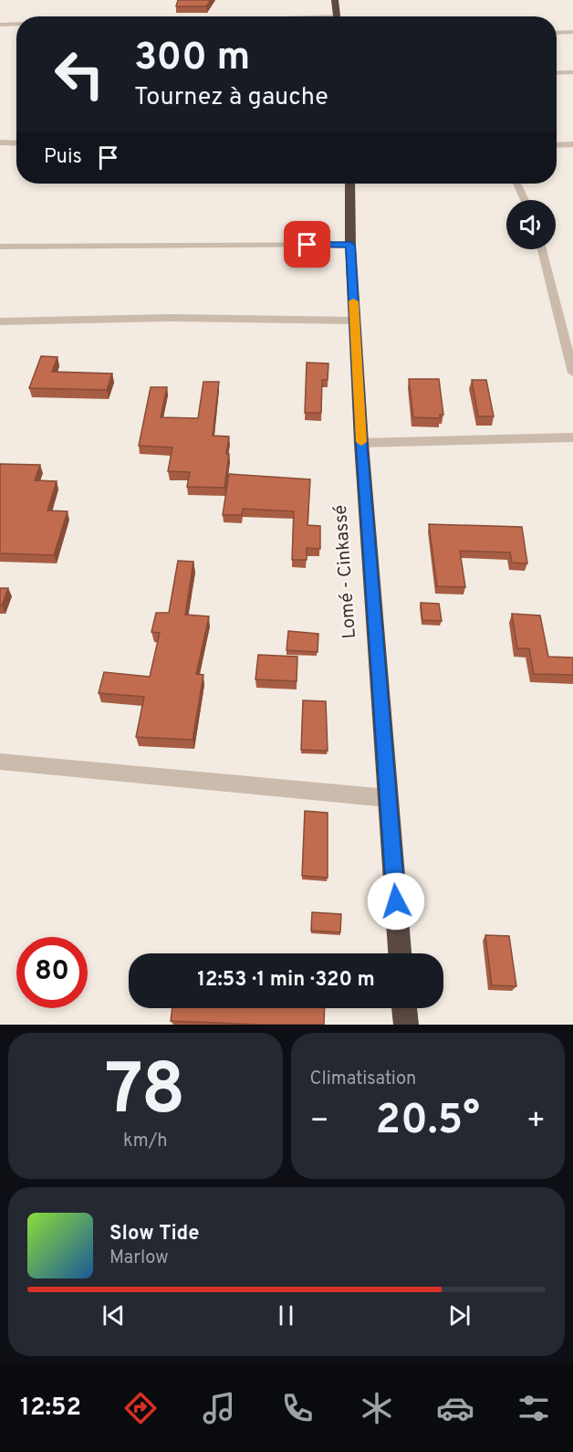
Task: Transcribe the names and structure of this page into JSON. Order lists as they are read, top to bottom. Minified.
{"streets":{"highway":["Lomé - Cinkassé"]},"page":{"turn":["300 m","Tournez à gauche"],"then":"Puis","limit":"80","trip":"12:53 · 1 min · 320 m","tile":[["78","km/h"],"Climatisation"],"heat":["−","20.5°","+"],"song":["Slow Tide","Marlow"],"tabs":"12:52"}}
